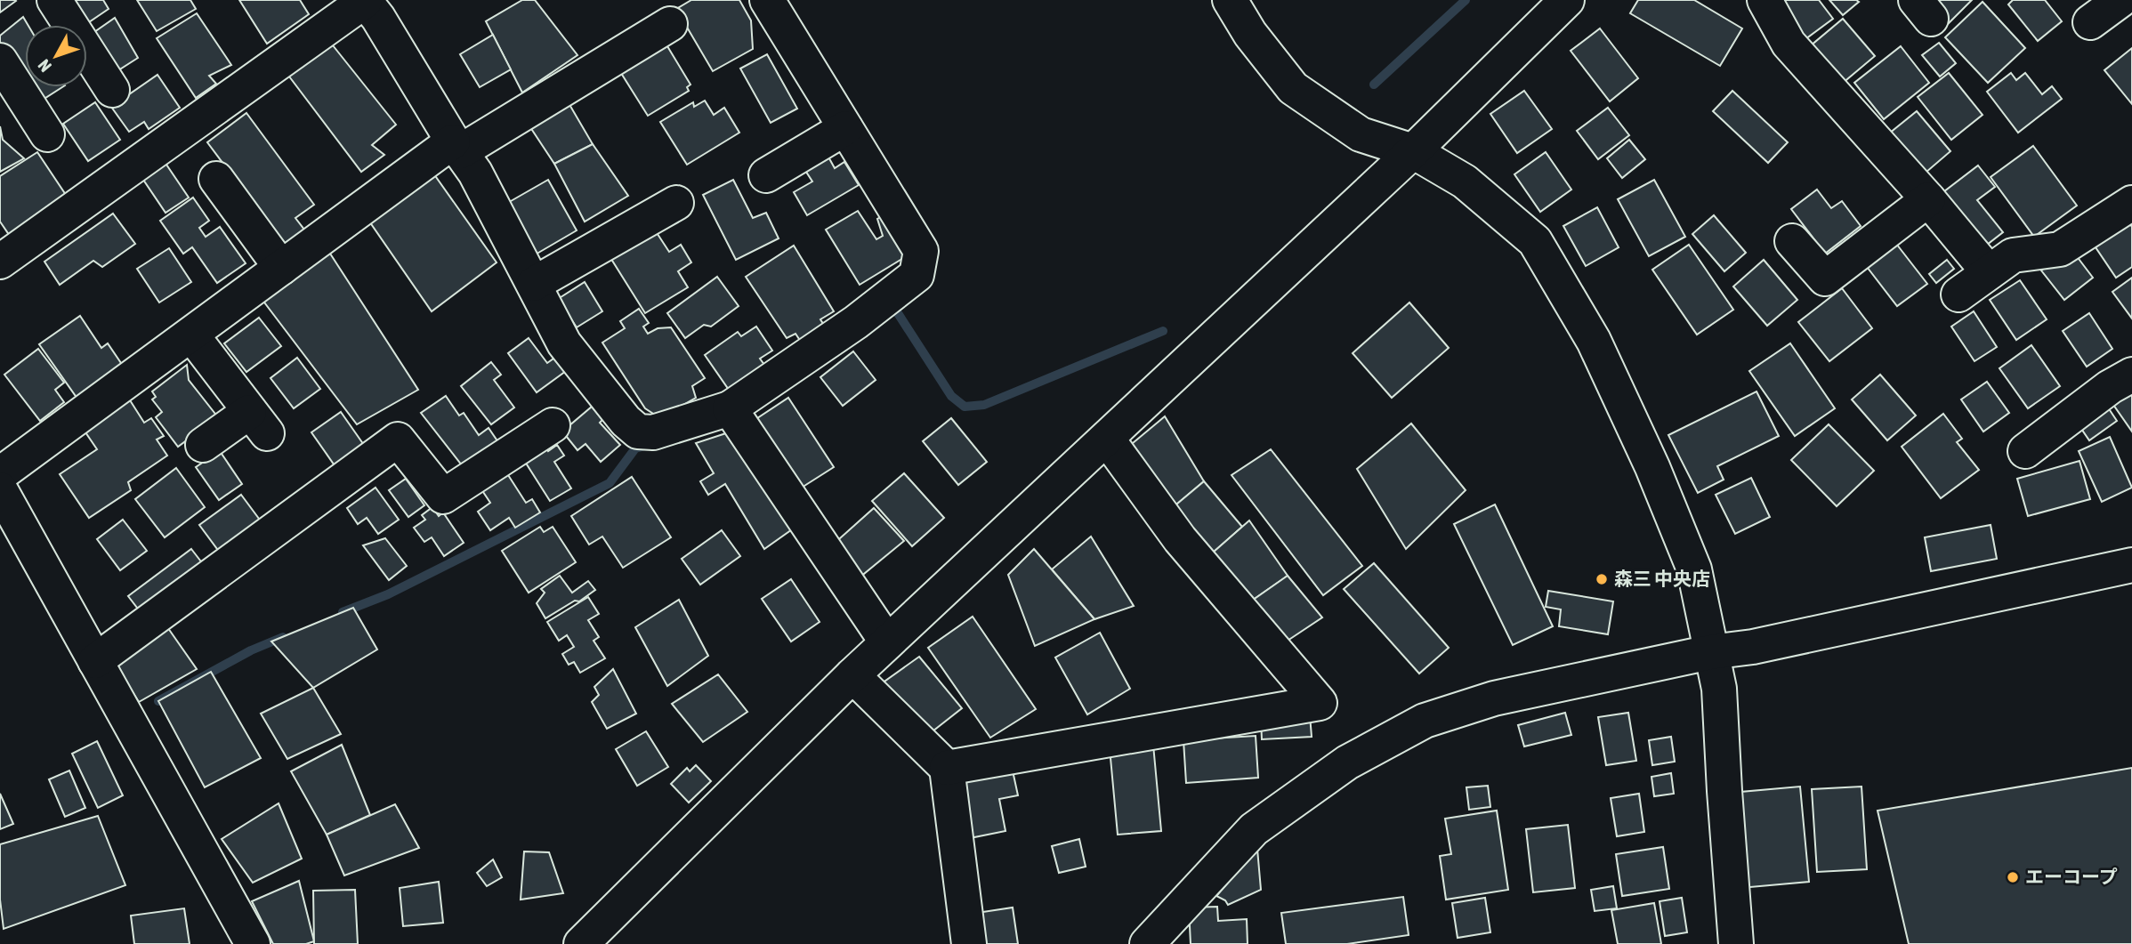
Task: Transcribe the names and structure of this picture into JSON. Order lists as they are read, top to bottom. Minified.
{"places":["森三 中央店","エーコープ"],"north":"bottom left"}
